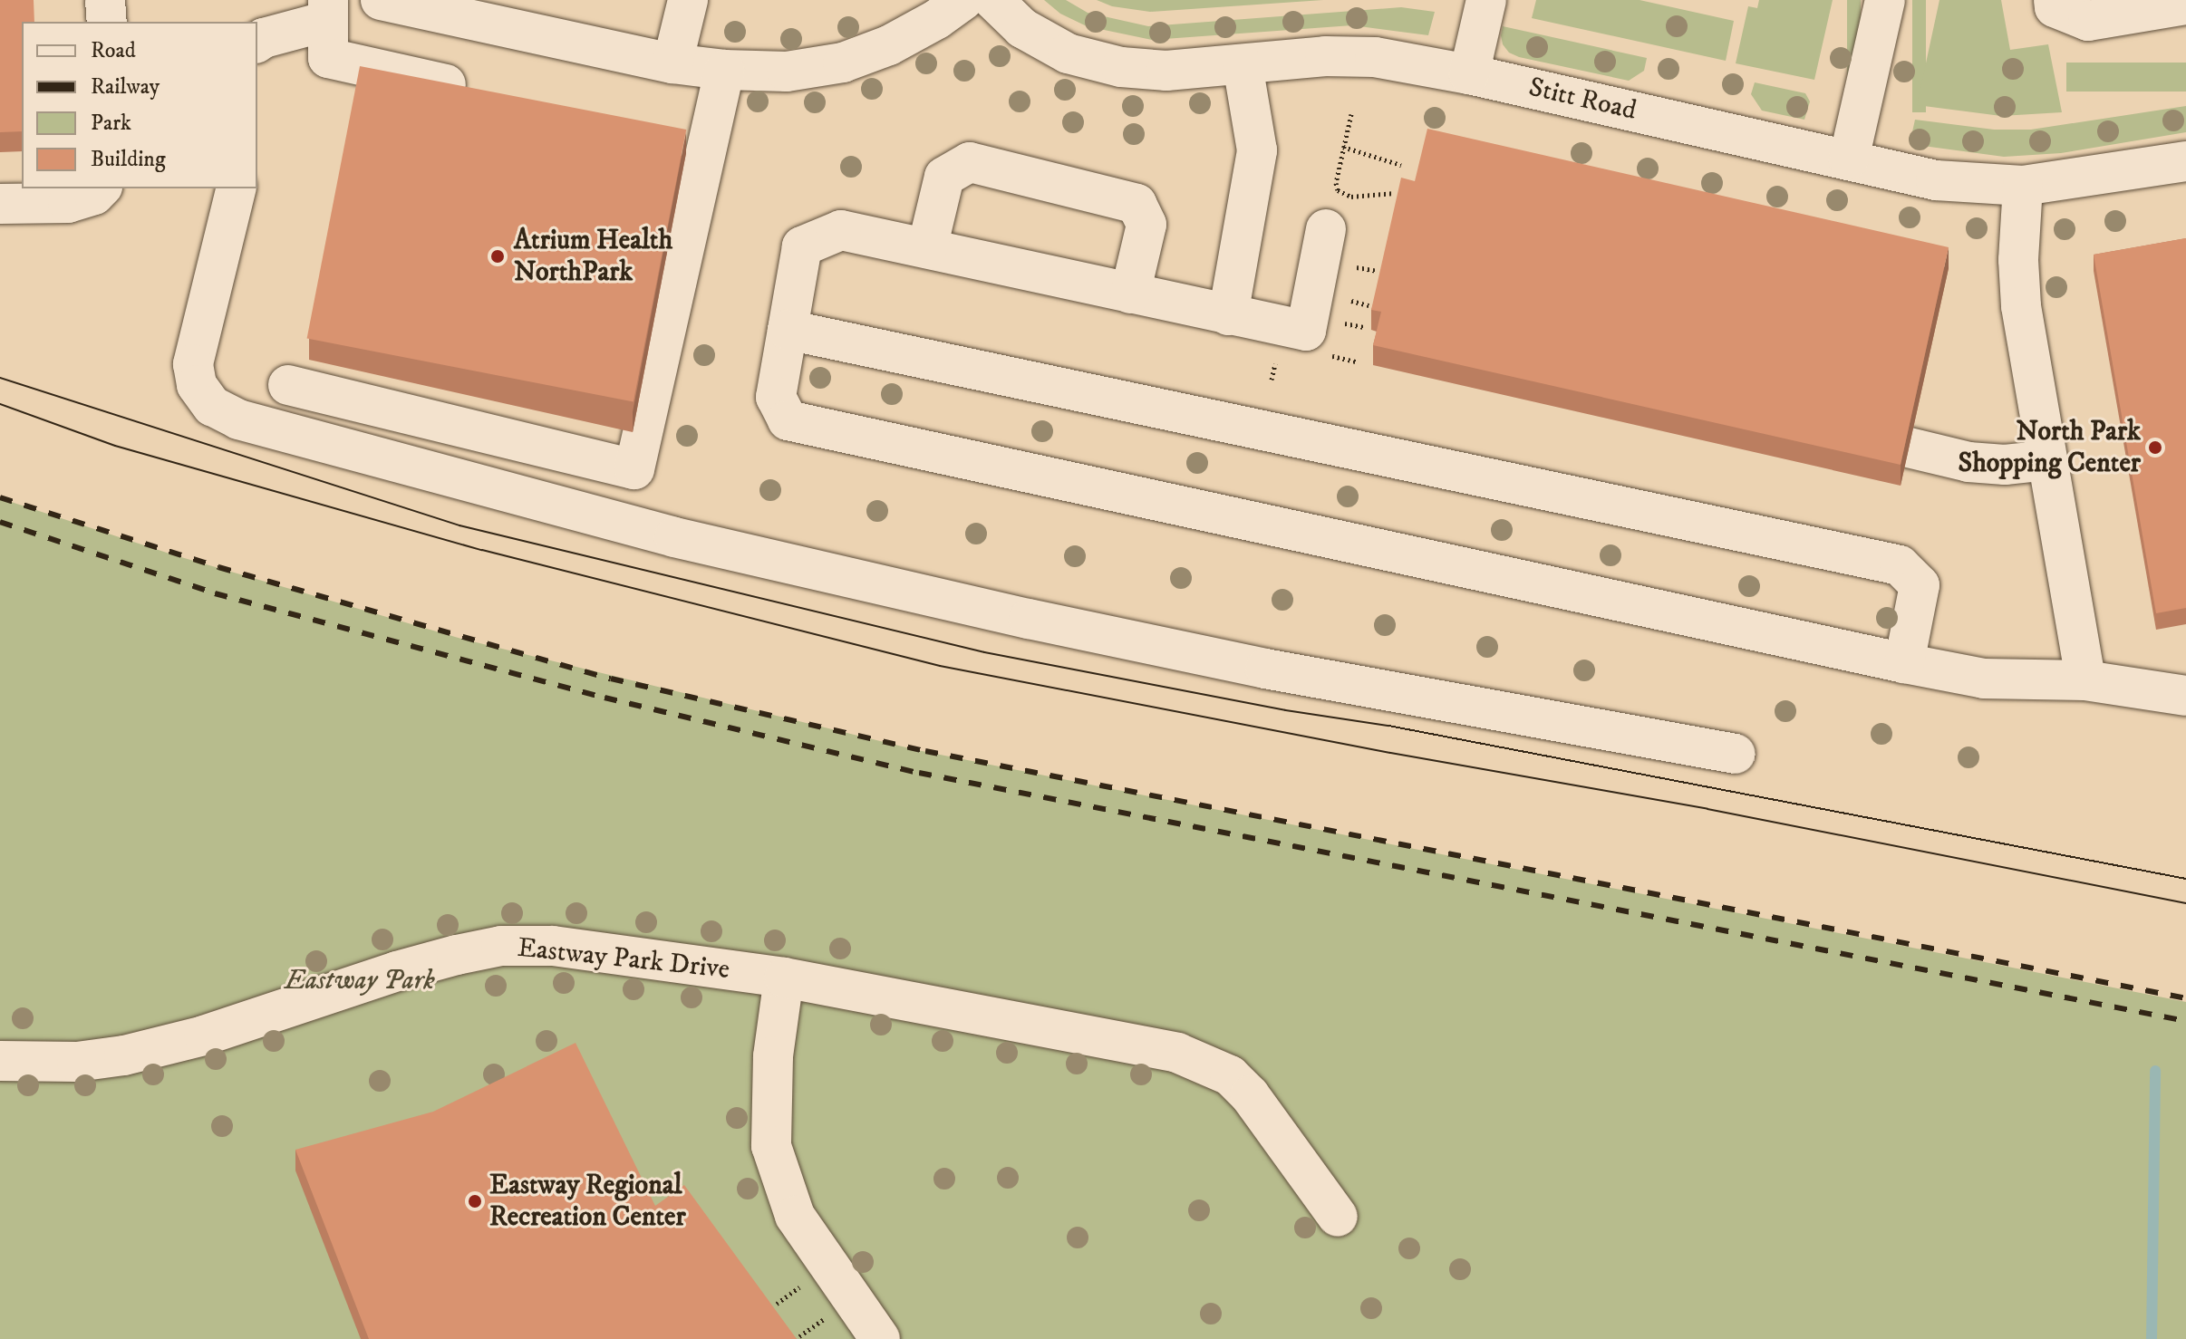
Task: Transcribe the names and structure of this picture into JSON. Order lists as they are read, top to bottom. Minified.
{"streets":{"street":["Stitt Road","Eastway Park Drive"]},"parks":["Eastway Park"],"places":["Atrium Health NorthPark","North Park Shopping Center","Eastway Regional Recreation Center"],"legend":["Road","Railway","Park","Building"]}
